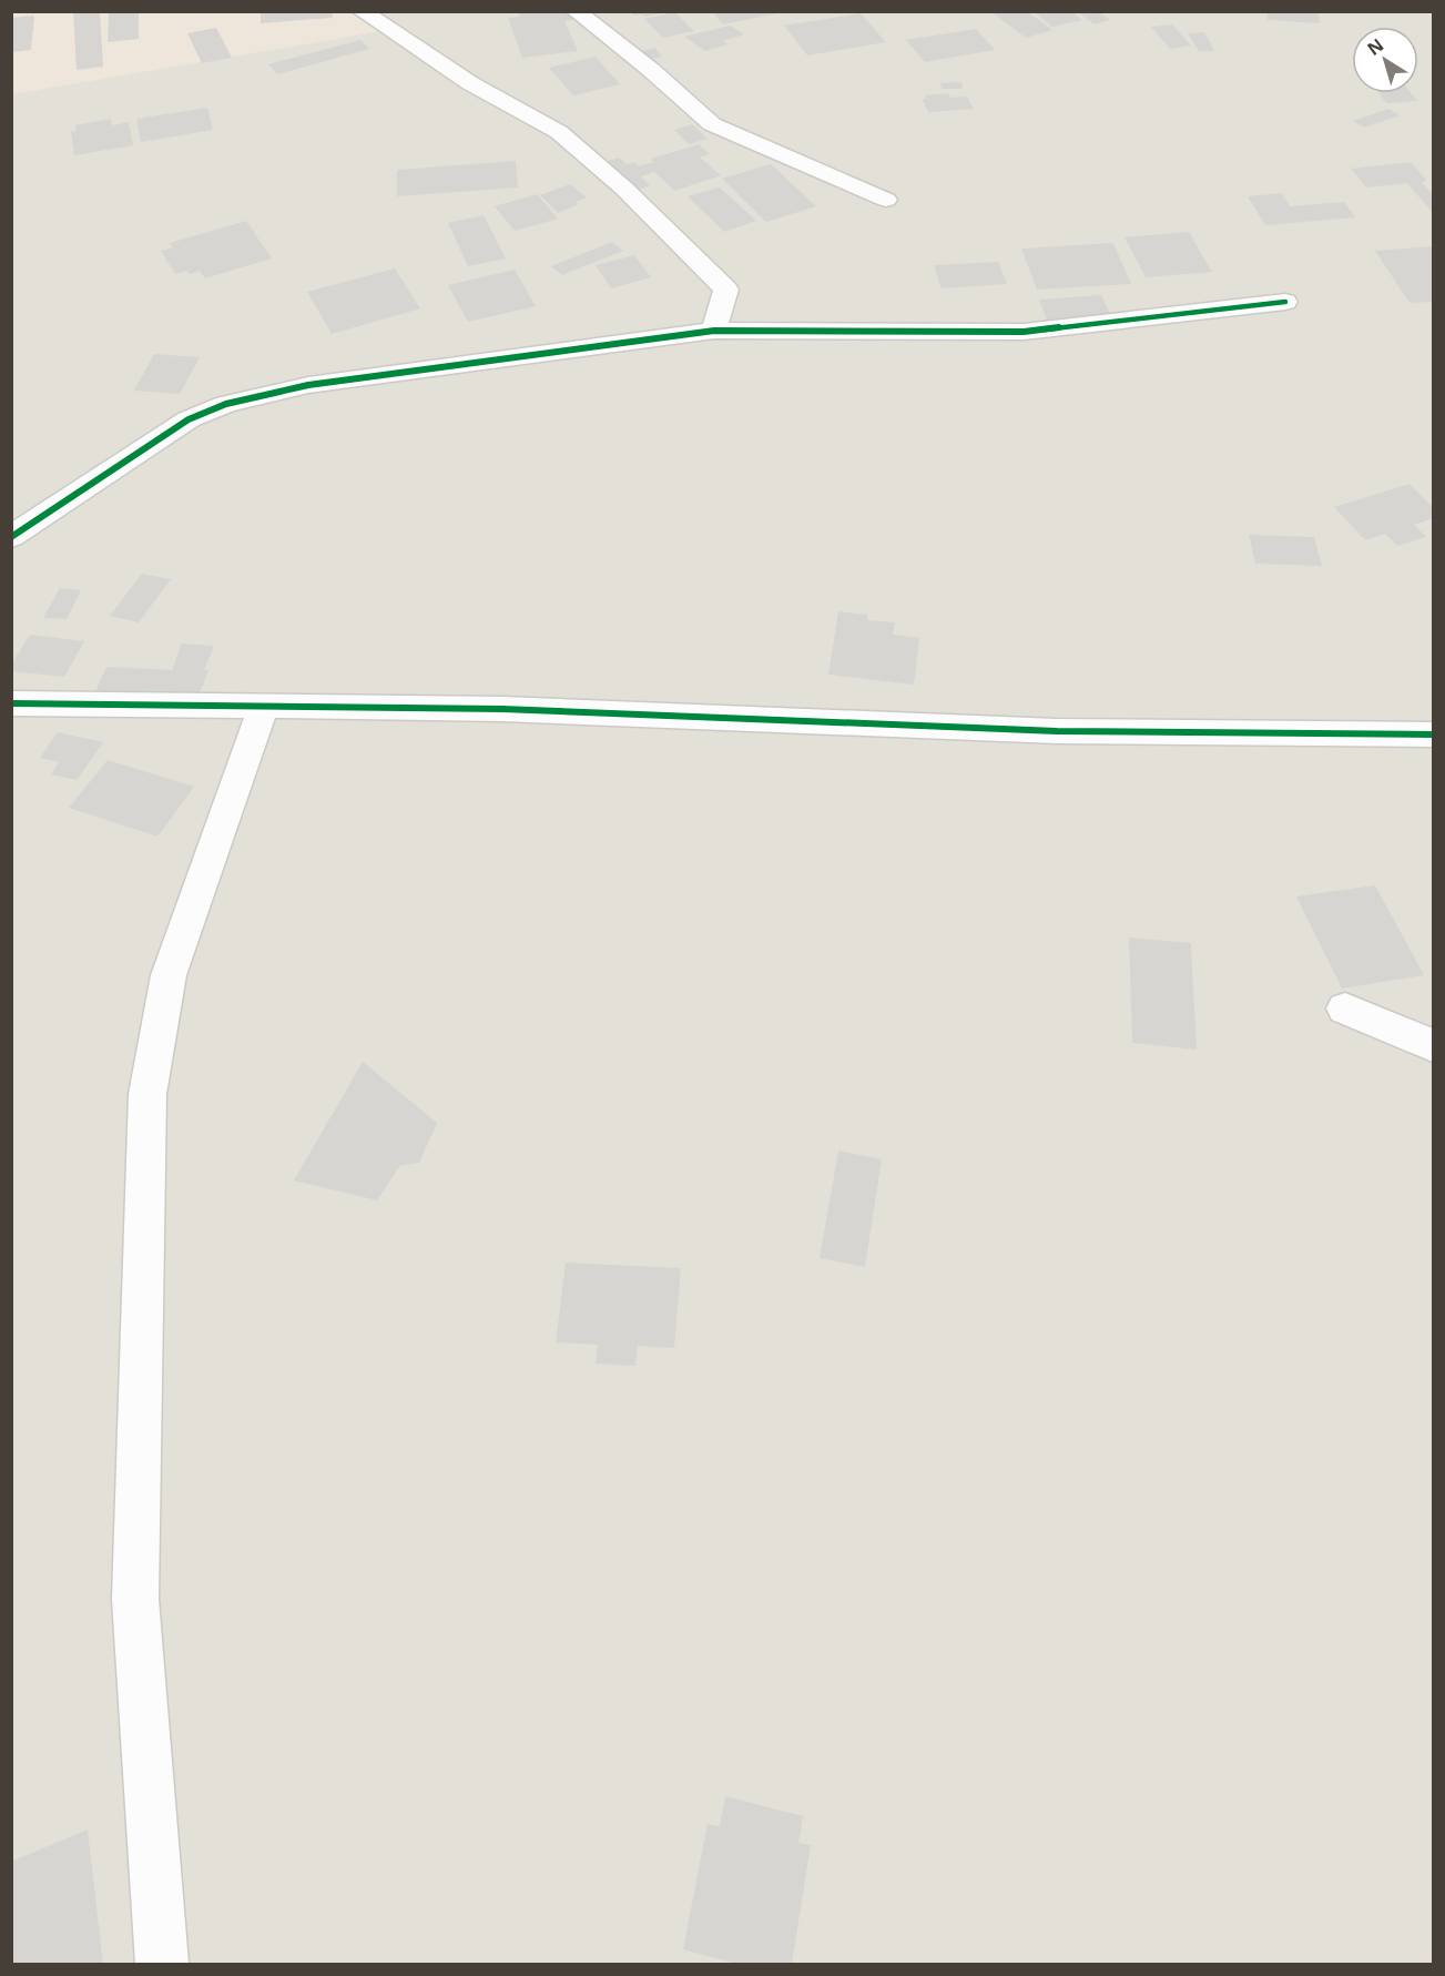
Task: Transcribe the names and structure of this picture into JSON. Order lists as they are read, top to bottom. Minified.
{"north":"top left"}
